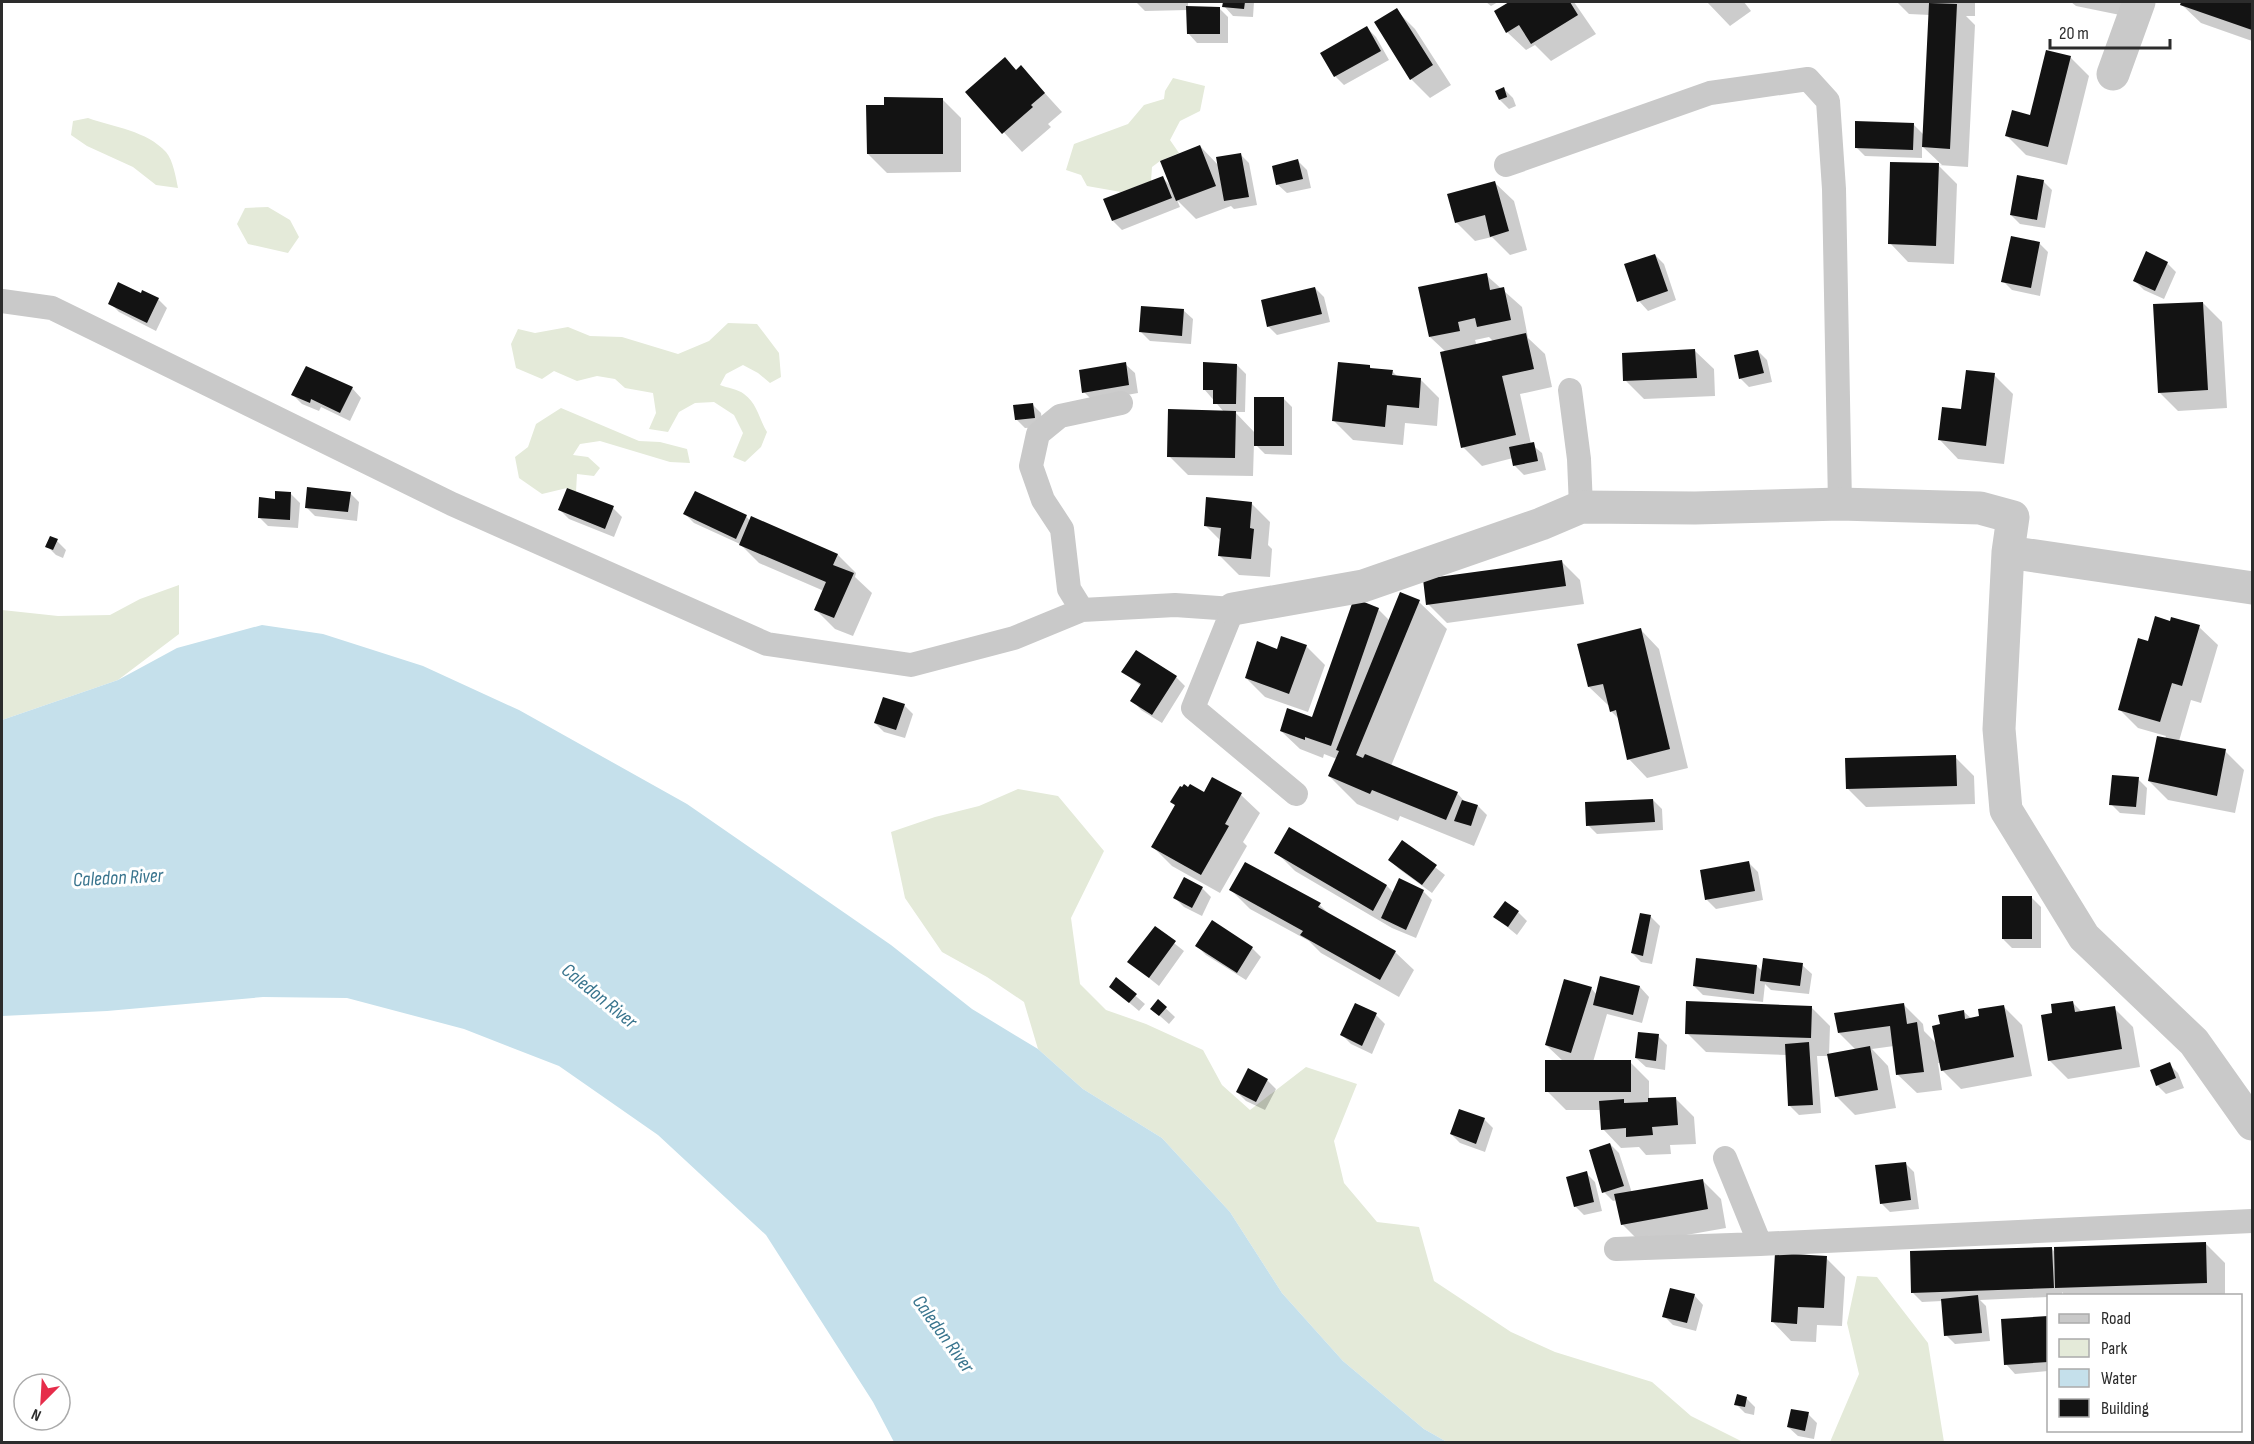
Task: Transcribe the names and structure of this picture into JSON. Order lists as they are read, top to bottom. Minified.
{"water":["Caledon River"],"legend":["Road","Park","Water","Building"],"scale_bar":"20 m","north":"bottom left"}
